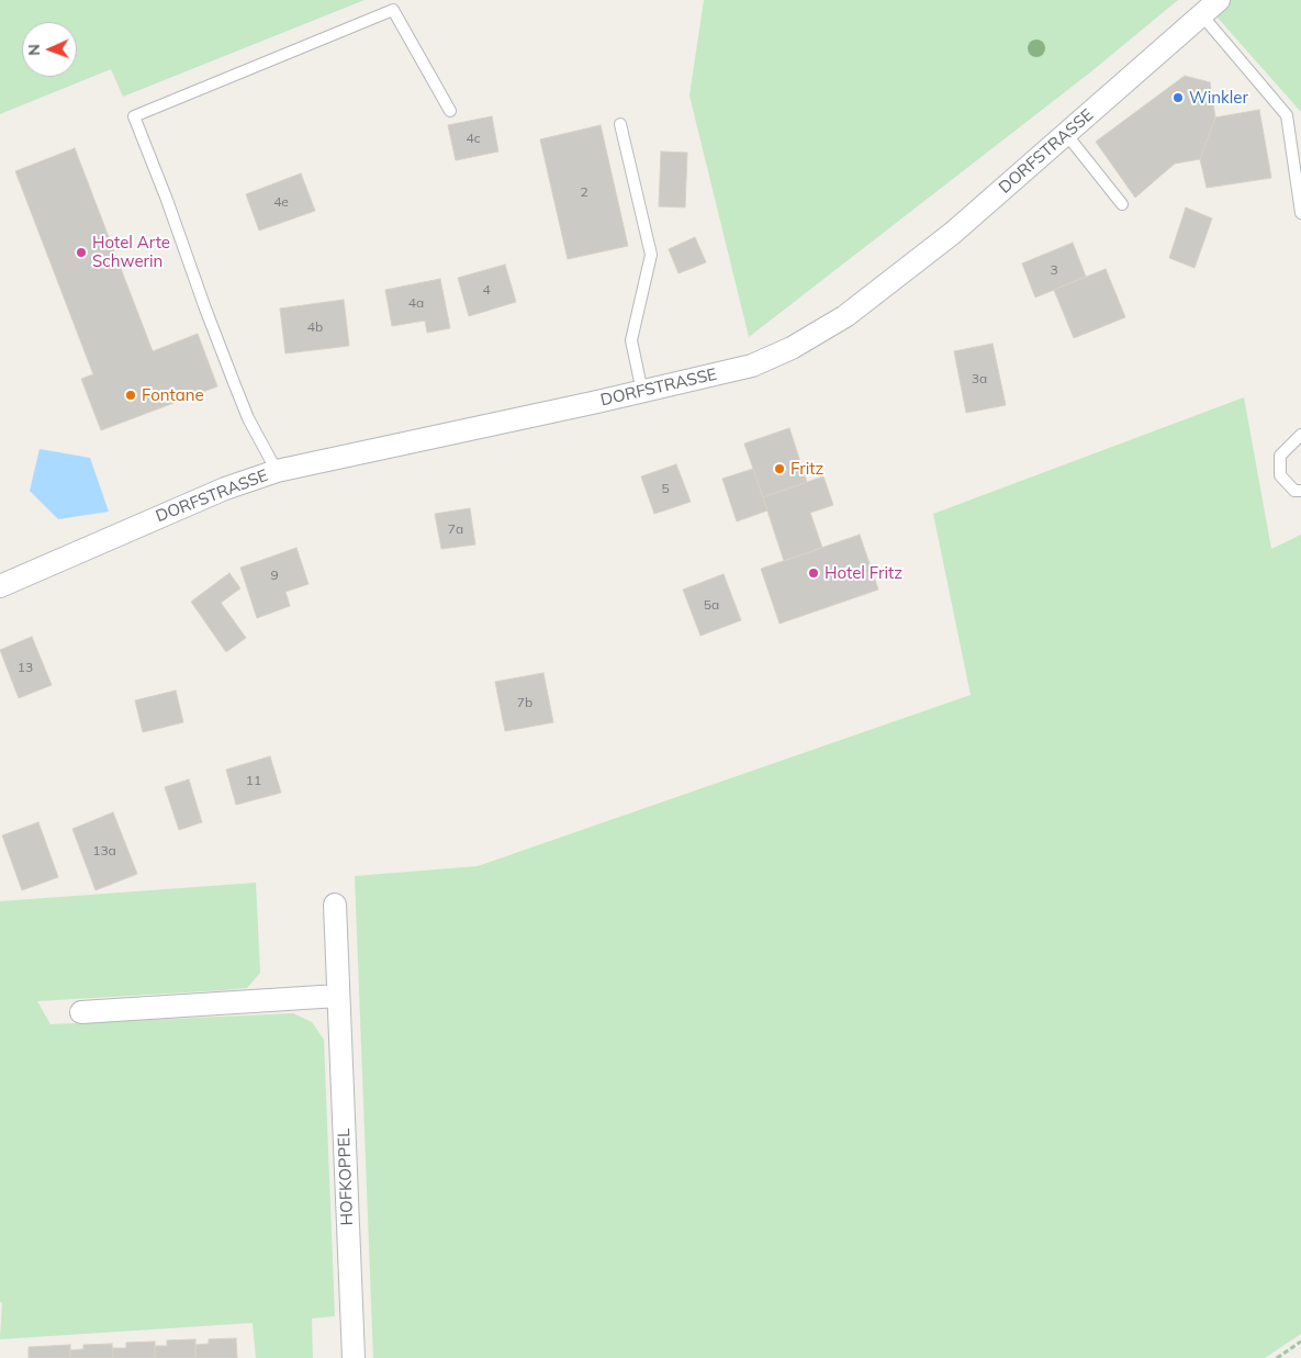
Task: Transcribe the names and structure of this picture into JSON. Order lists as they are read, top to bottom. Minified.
{"streets":{"street":["DORFSTRASSE","HOFKOPPEL"]},"places":["Winkler","Hotel Arte Schwerin","Fontane","Fritz","Hotel Fritz"],"house_numbers":["4c","2","4e","3","4","4a","4b","3a","5","7a","9","5a","13","7b","11","13a"],"north":"left"}
